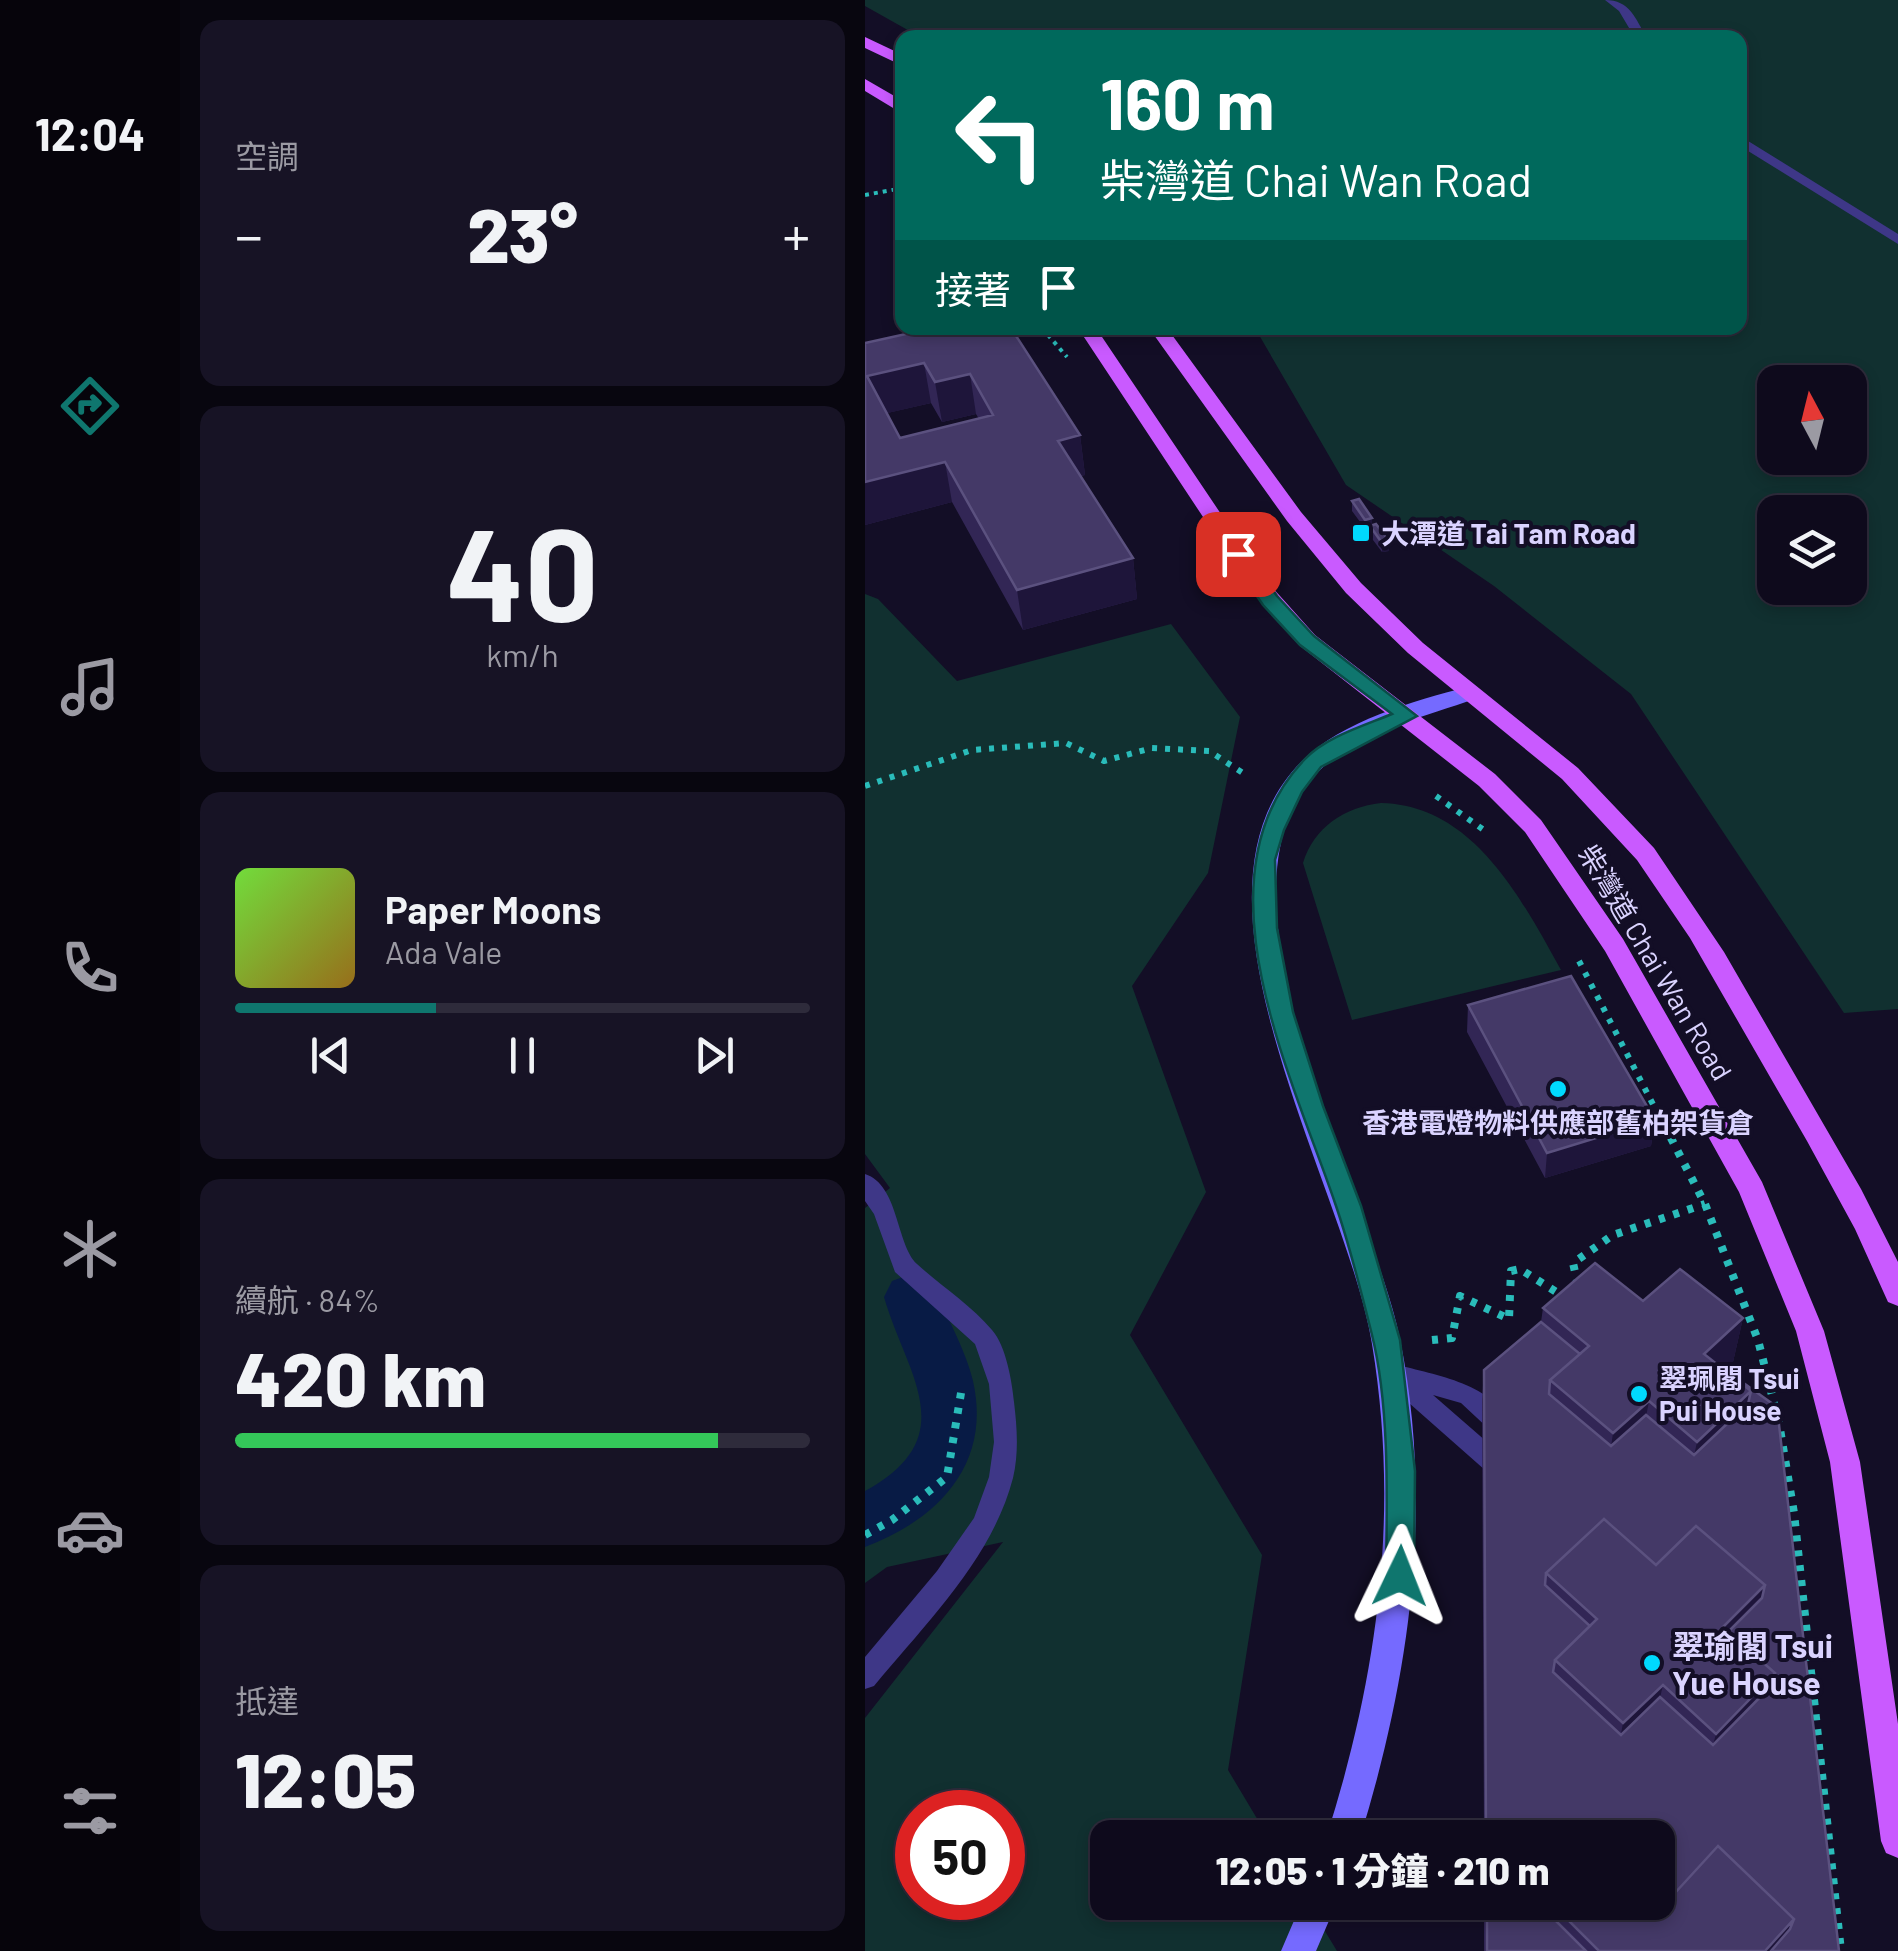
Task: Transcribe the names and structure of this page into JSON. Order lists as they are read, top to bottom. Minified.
{"streets":{"main road":["柴灣道 Chai Wan Road"]},"places":{"transit":["大潭道 Tai Tam Road"],"other":["香港電燈物料供應部舊柏架貨倉","翠珮閣 Tsui Pui House","翠瑜閣 Tsui Yue House"]},"north":"top","page":{"tabs":"12:04","tile":["空調",["40","km/h"],["續航 · 84%","420 km"],["抵達","12:05"]],"turn":["160 m","柴灣道 Chai Wan Road"],"heat":["−","23°","+"],"then":"接著","song":["Paper Moons","Ada Vale"],"limit":"50","trip":"12:05 · 1 分鐘 · 210 m"}}
